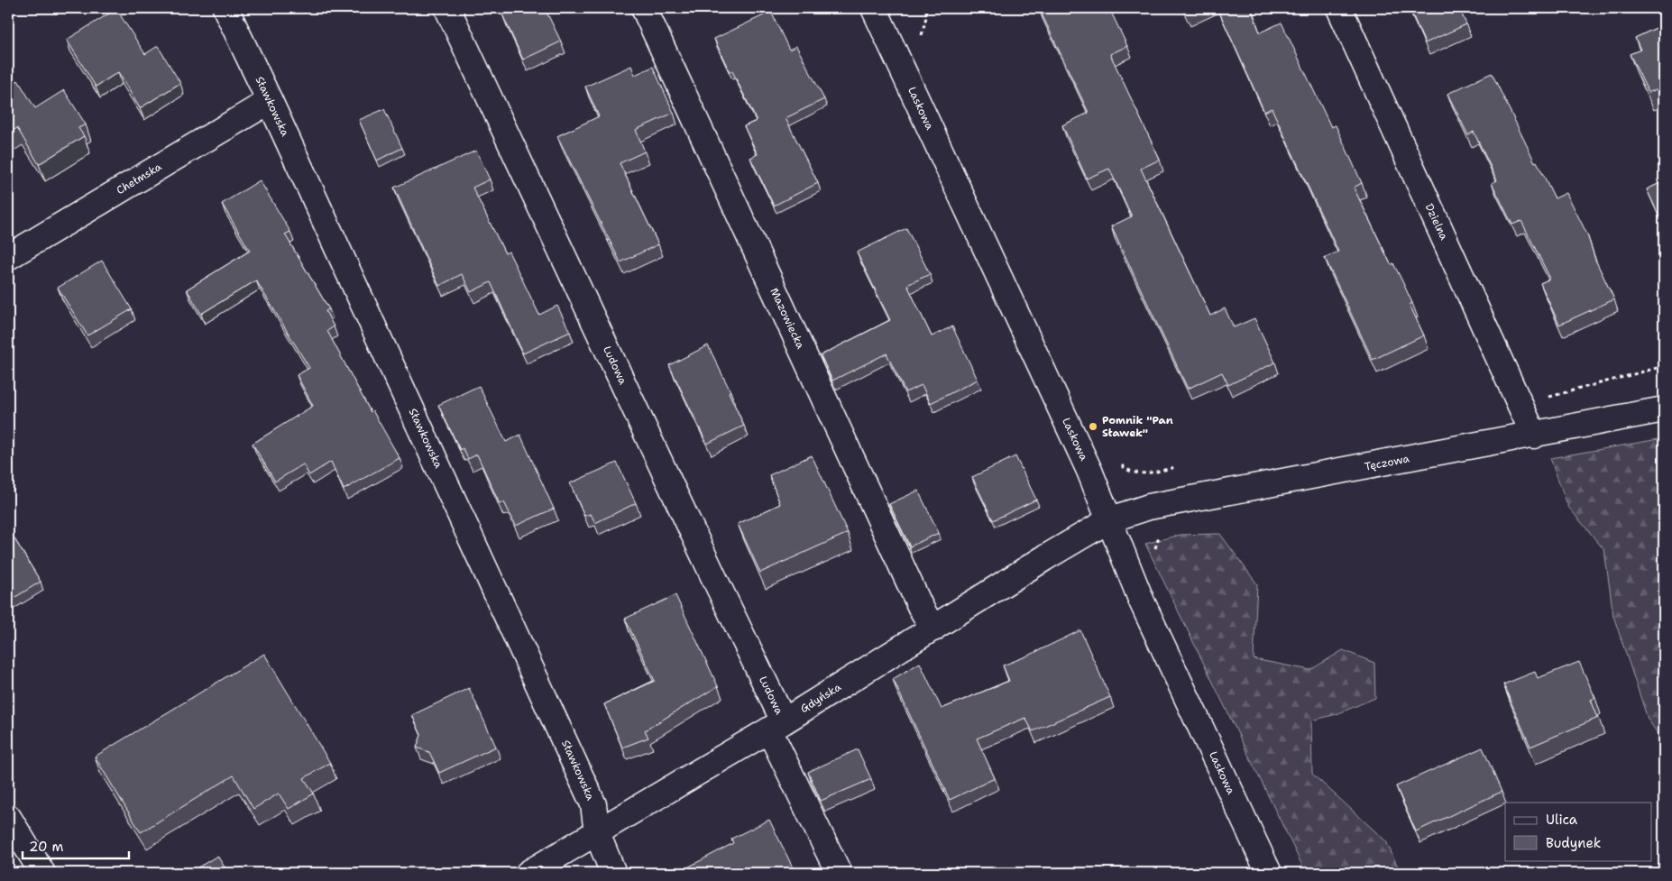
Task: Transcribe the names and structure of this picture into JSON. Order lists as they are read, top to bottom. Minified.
{"streets":{"street":["Sławkowska","Laskowa","Chełmska","Dzielna","Mazowiecka","Ludowa","Tęczowa","Gdyńska"]},"crossings":[["Sławkowska","Chełmska"],["Sławkowska","Gdyńska"],["Laskowa","Tęczowa"],["Laskowa","Gdyńska"],["Dzielna","Tęczowa"],["Mazowiecka","Gdyńska"],["Ludowa","Gdyńska"],["Tęczowa","Gdyńska"]],"places":["Pomnik \"Pan Sławek\""],"legend":["Ulica","Budynek"],"scale_bar":"20 m"}
